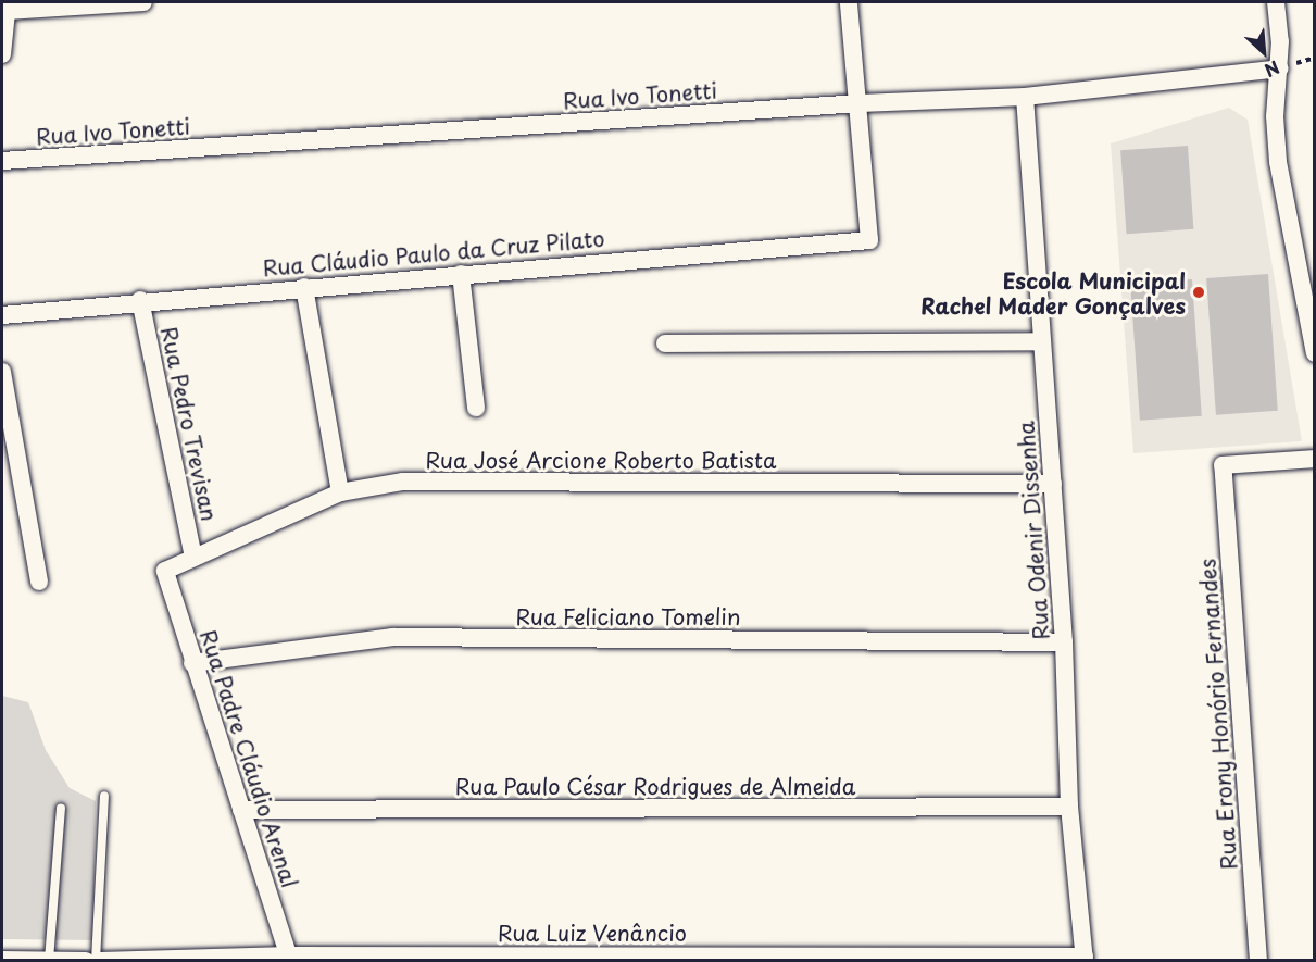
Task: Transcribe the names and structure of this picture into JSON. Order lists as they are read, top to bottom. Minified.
{"streets":{"street":["Rua Ivo Tonetti","Rua Cláudio Paulo da Cruz Pilato","Rua Pedro Trevisan","Rua José Arcione Roberto Batista","Rua Odenir Dissenha","Rua Feliciano Tomelin","Rua Erony Honório Fernandes","Rua Padre Cláudio Arenal","Rua Paulo César Rodrigues de Almeida","Rua Luiz Venâncio"]},"crossings":[["Rua Ivo Tonetti","Rua Cláudio Paulo da Cruz Pilato"],["Rua Ivo Tonetti","Rua Odenir Dissenha"],["Rua Cláudio Paulo da Cruz Pilato","Rua Pedro Trevisan"],["Rua Pedro Trevisan","Rua José Arcione Roberto Batista"],["Rua José Arcione Roberto Batista","Rua Odenir Dissenha"],["Rua José Arcione Roberto Batista","Rua Padre Cláudio Arenal"],["Rua Odenir Dissenha","Rua Feliciano Tomelin"],["Rua Odenir Dissenha","Rua Paulo César Rodrigues de Almeida"],["Rua Odenir Dissenha","Rua Luiz Venâncio"],["Rua Feliciano Tomelin","Rua Padre Cláudio Arenal"],["Rua Padre Cláudio Arenal","Rua Paulo César Rodrigues de Almeida"],["Rua Padre Cláudio Arenal","Rua Luiz Venâncio"]],"places":["Escola Municipal Rachel Mader Gonçalves"],"north":"bottom right"}
